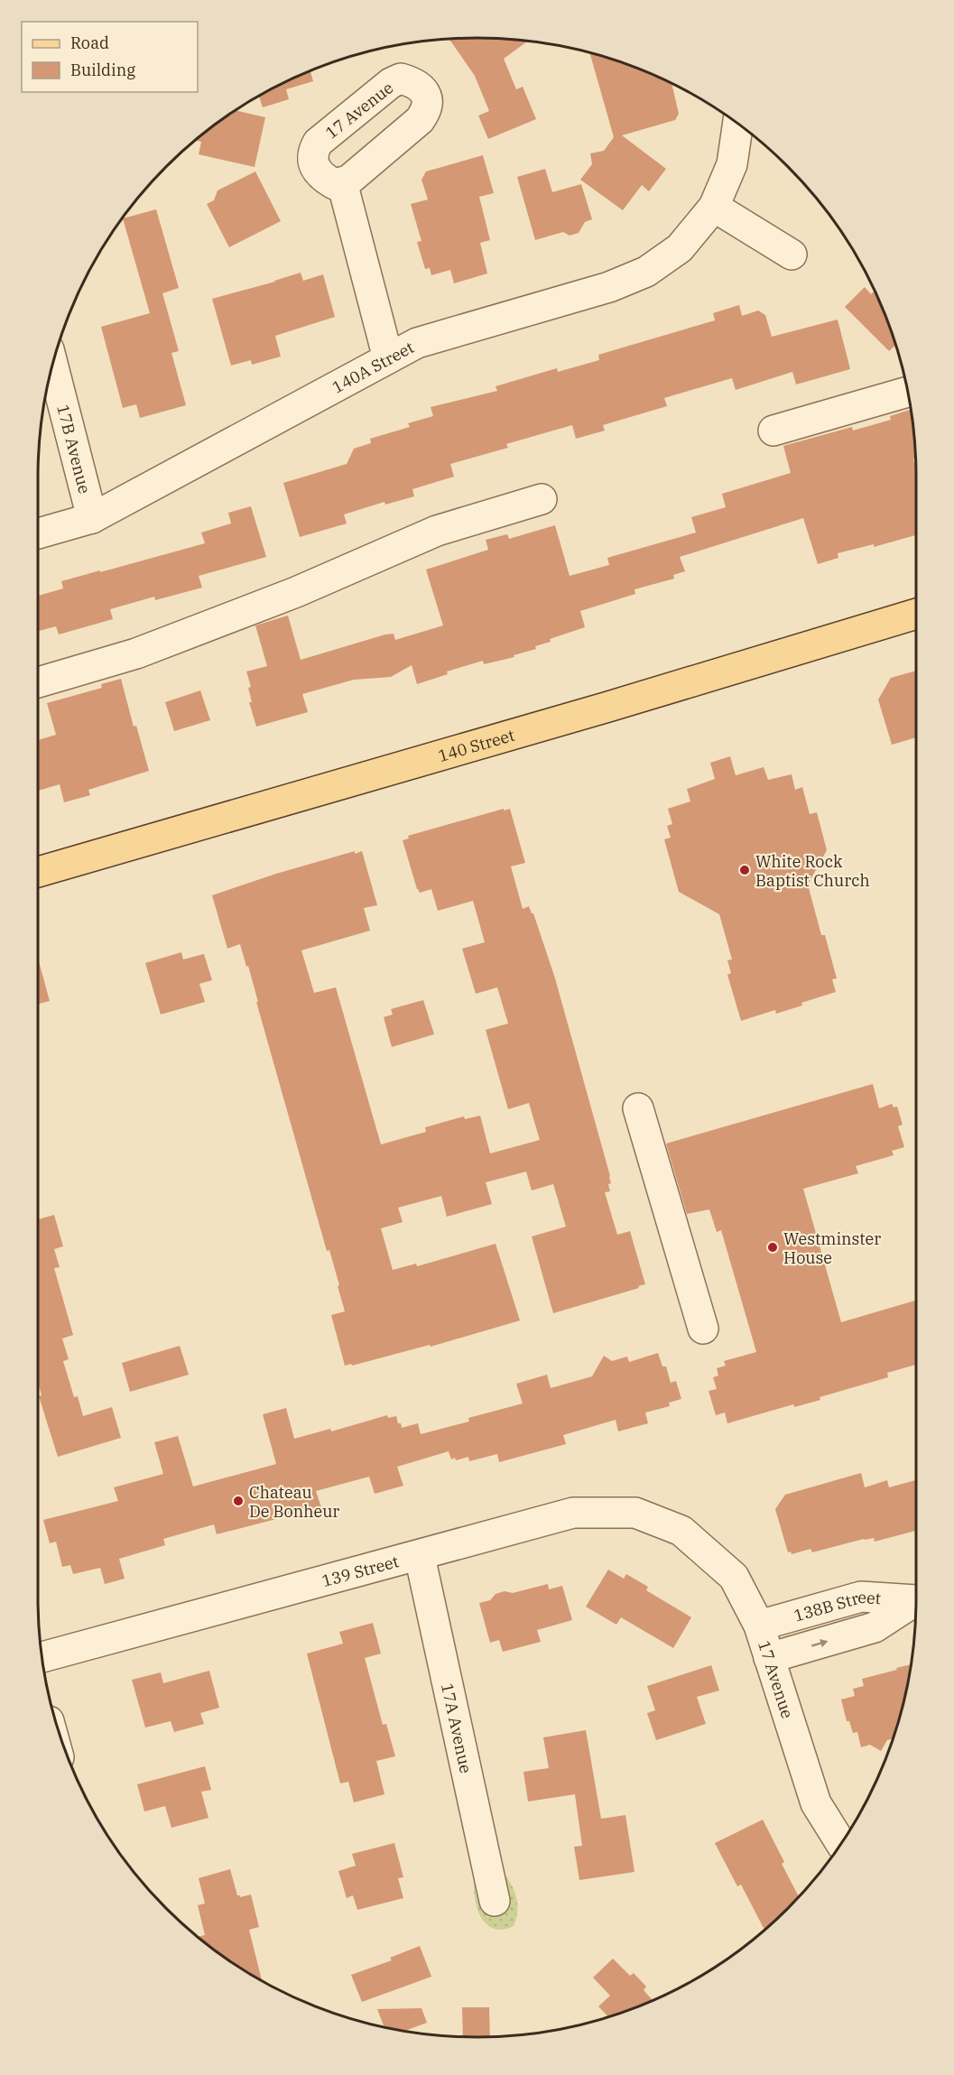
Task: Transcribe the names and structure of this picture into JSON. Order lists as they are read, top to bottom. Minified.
{"streets":{"main road":["140 Street"],"street":["17 Avenue","140A Street","17B Avenue","139 Street","138B Street","17A Avenue"]},"crossings":[["17 Avenue","139 Street"],["17 Avenue","138B Street"],["140A Street","17B Avenue"],["139 Street","17A Avenue"]],"places":["White Rock Baptist Church","Westminster House","Chateau De Bonheur"],"legend":["Road","Building"]}
